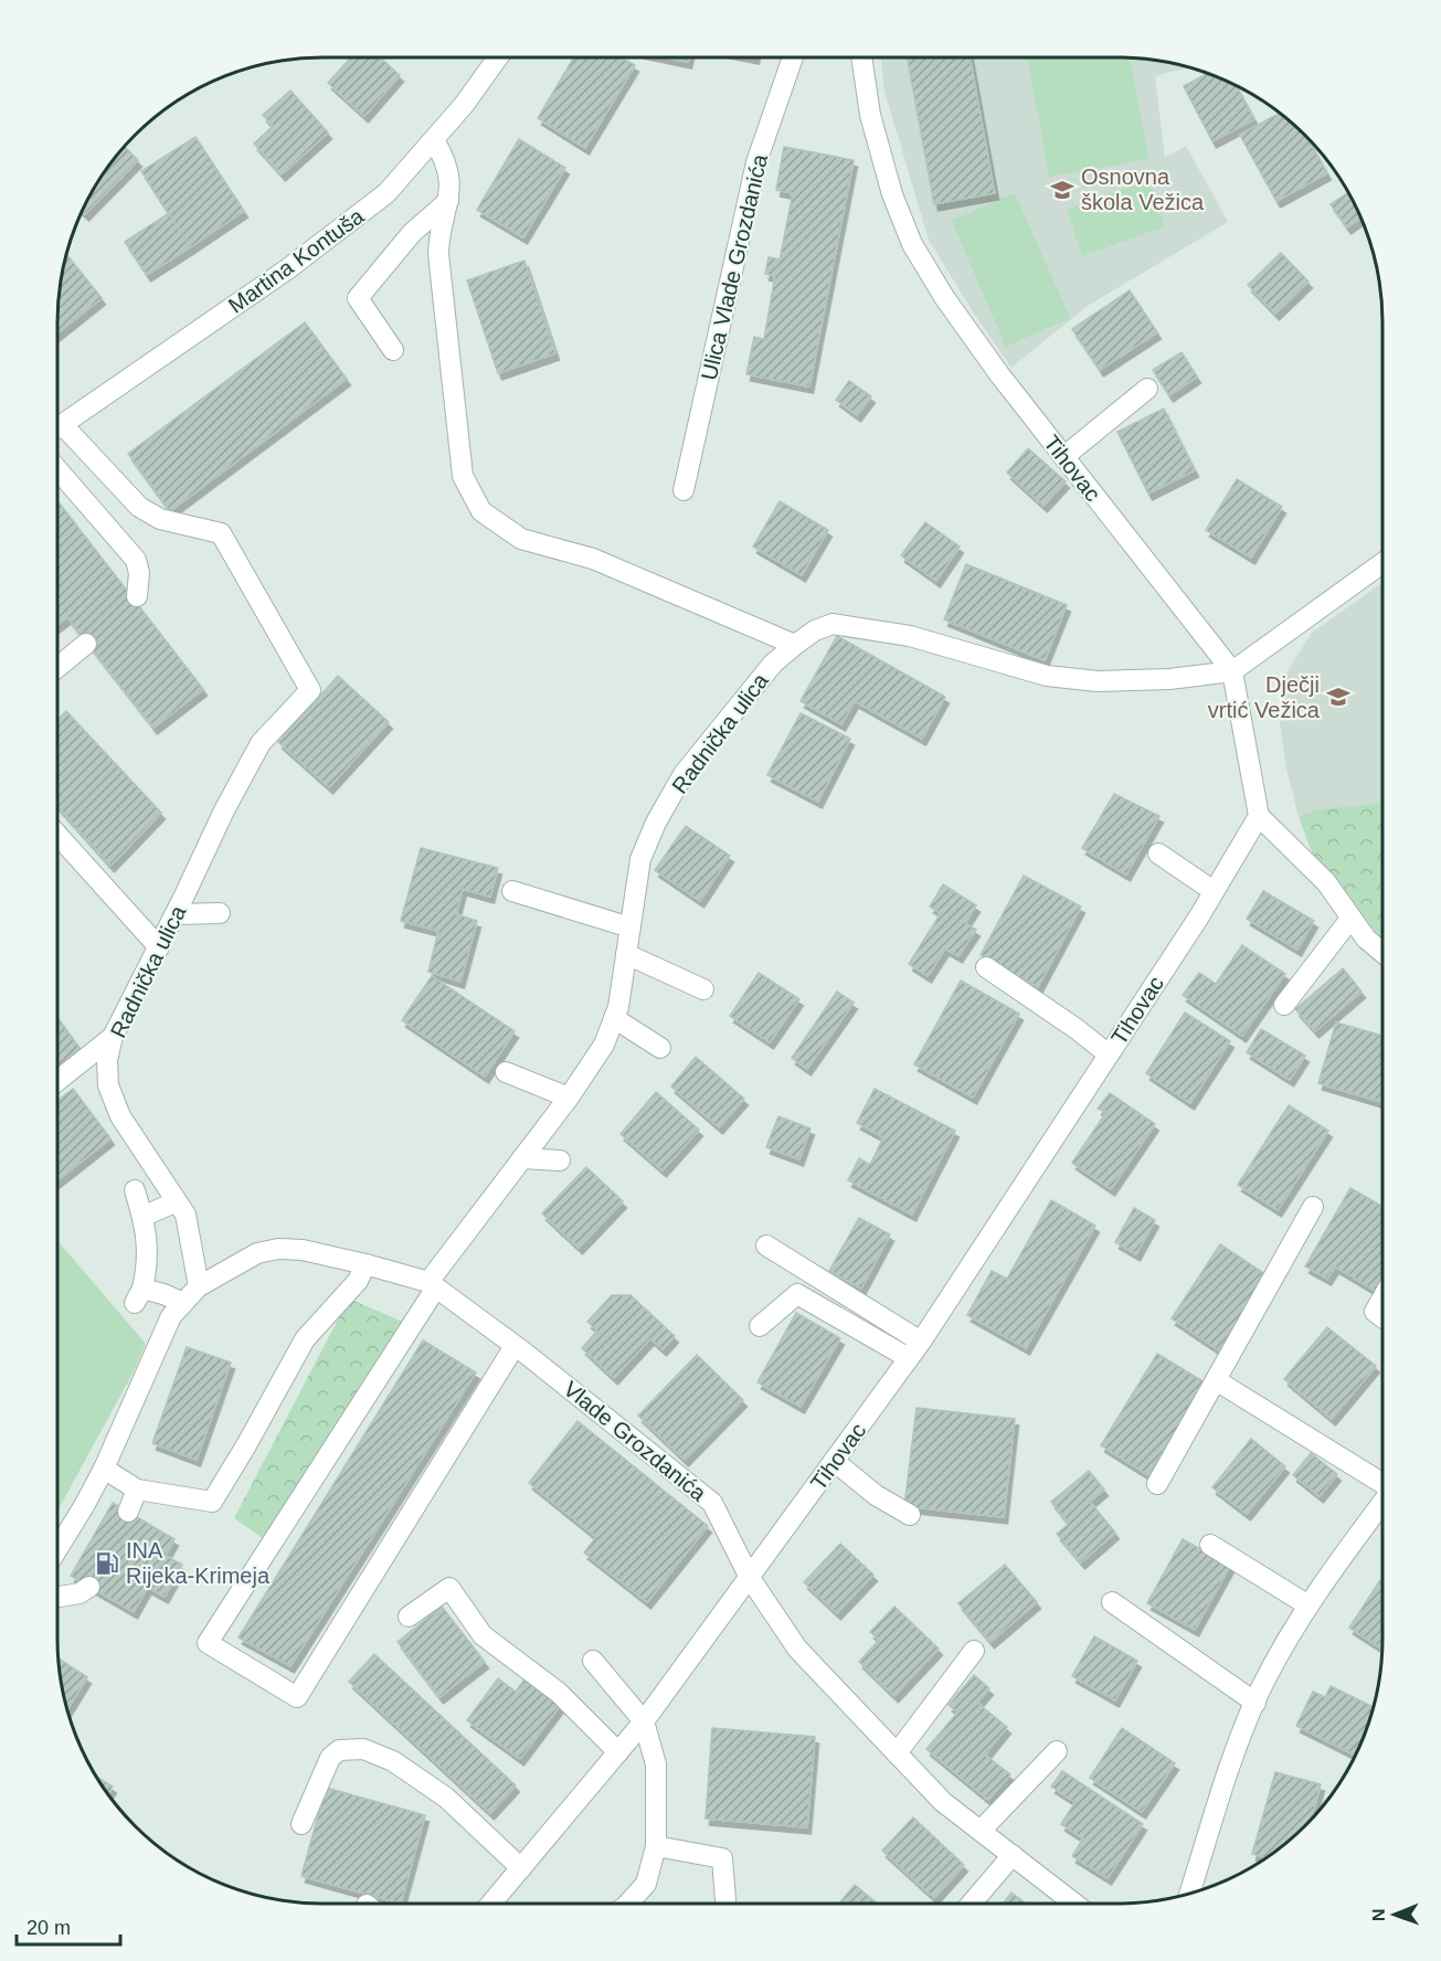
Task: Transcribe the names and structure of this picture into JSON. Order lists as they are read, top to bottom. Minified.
{"streets":{"street":["Martina Kontuša","Ulica Vlade Grozdanića","Tihovac","Radnička ulica","Vlade Grozdanića"]},"crossings":[["Tihovac","Radnička ulica"],["Tihovac","Vlade Grozdanića"],["Radnička ulica","Vlade Grozdanića"]],"places":{"school or university":["Osnovna škola Vežica","Dječji vrtić Vežica"],"fuel station":["INA Rijeka-Krimeja"]},"scale_bar":"20 m","north":"left"}
